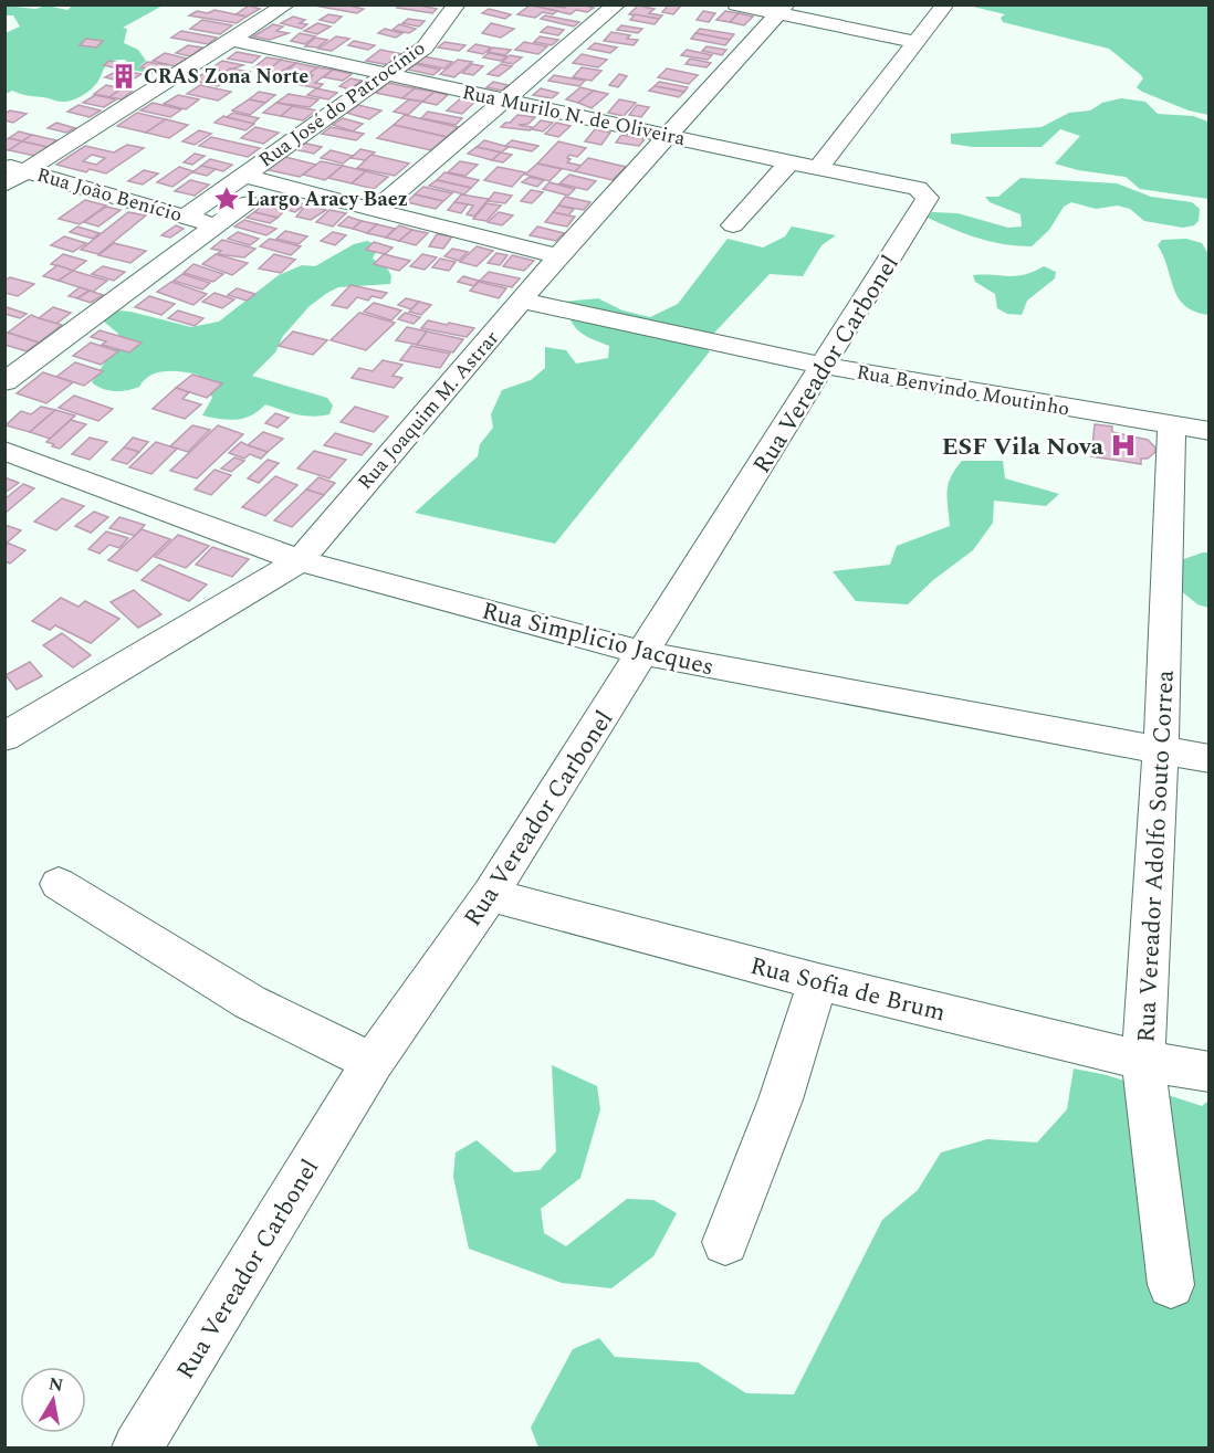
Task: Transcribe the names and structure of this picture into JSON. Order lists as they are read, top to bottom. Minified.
{"streets":{"street":["Rua José do Patrocínio","Rua Murilo N. de Oliveira","Rua João Benício","Rua Vereador Carbonel","Rua Benvindo Moutinho","Rua Joaquim M. Astrar","Rua Simplicio Jacques","Rua Vereador Adolfo Souto Correa","Rua Sofia de Brum"]},"crossings":[["Rua José do Patrocínio","Rua Murilo N. de Oliveira"],["Rua José do Patrocínio","Rua João Benício"],["Rua Murilo N. de Oliveira","Rua Vereador Carbonel"],["Rua Murilo N. de Oliveira","Rua Joaquim M. Astrar"],["Rua Vereador Carbonel","Rua Benvindo Moutinho"],["Rua Vereador Carbonel","Rua Simplicio Jacques"],["Rua Vereador Carbonel","Rua Sofia de Brum"],["Rua Benvindo Moutinho","Rua Joaquim M. Astrar"],["Rua Benvindo Moutinho","Rua Vereador Adolfo Souto Correa"],["Rua Joaquim M. Astrar","Rua Simplicio Jacques"],["Rua Simplicio Jacques","Rua Vereador Adolfo Souto Correa"],["Rua Vereador Adolfo Souto Correa","Rua Sofia de Brum"]],"places":{"building":["CRAS Zona Norte"],"place":["Largo Aracy Baez"],"hospital":["ESF Vila Nova"]},"north":"top"}
